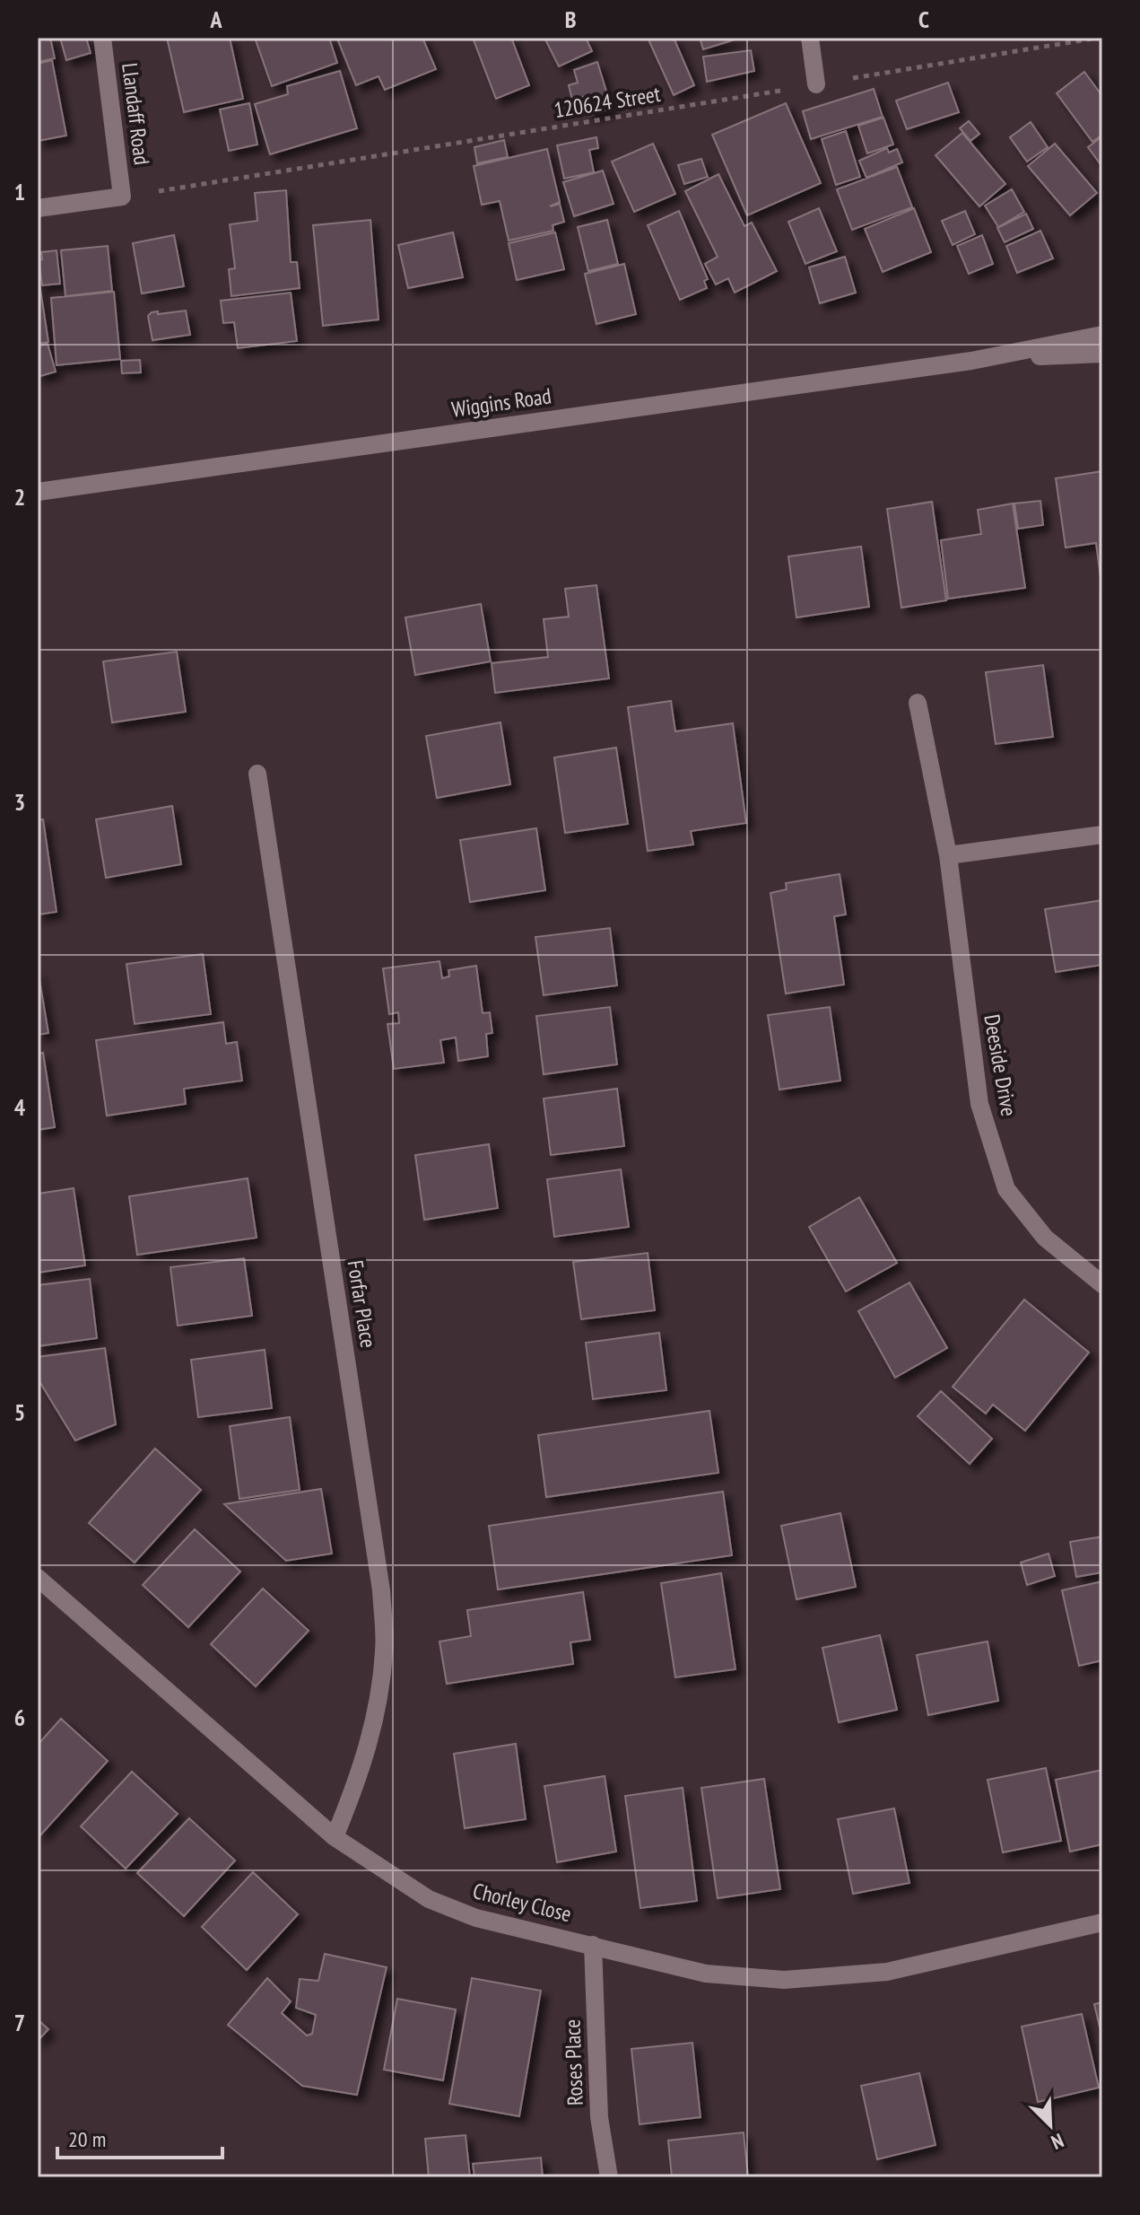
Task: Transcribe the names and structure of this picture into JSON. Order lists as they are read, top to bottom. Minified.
{"streets":{"street":["Llandaff Road","Wiggins Road","Deeside Drive","Forfar Place","Chorley Close","Roses Place"],"path":["120624 Street"]},"crossings":[["120624 Street","Llandaff Road"],["Forfar Place","Chorley Close"],["Chorley Close","Roses Place"]],"scale_bar":"20 m","north":"bottom right","grid":{"columns":["A","B","C"],"rows":["1","2","3","4","5","6","7"]}}
